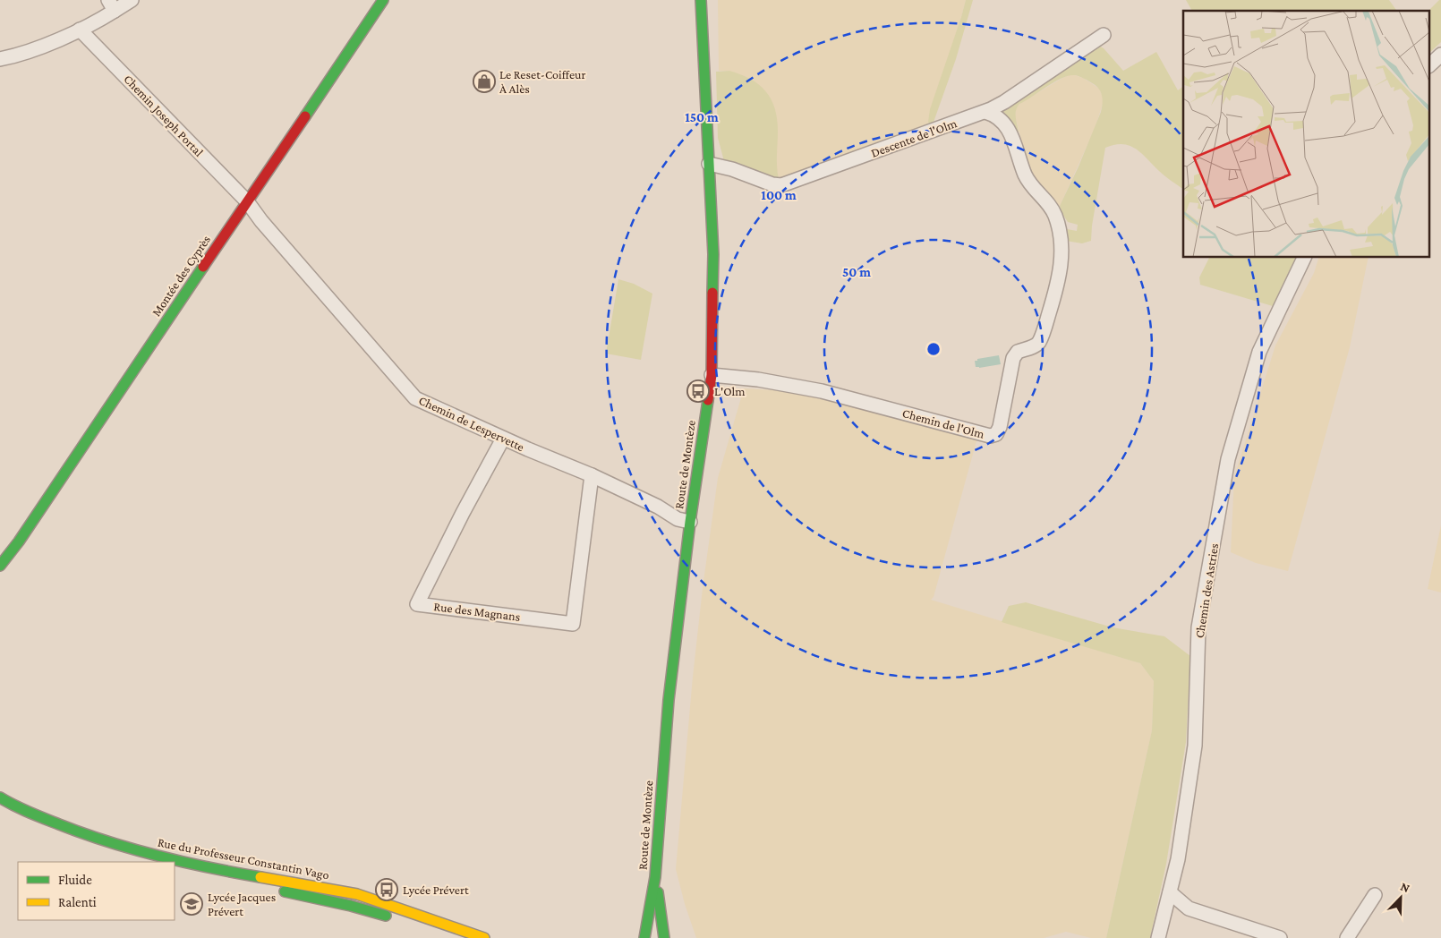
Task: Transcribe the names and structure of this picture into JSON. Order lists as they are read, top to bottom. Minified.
{"streets":{"street":["Chemin Joseph Portal","Descente de l'Olm","Montée des Cyprès","Chemin de Lespervette","Chemin de l'Olm","Route de Montèze","Chemin des Astries","Rue des Magnans","Rue du Professeur Constantin Vago"]},"crossings":[["Chemin Joseph Portal","Montée des Cyprès"],["Chemin Joseph Portal","Chemin de Lespervette"],["Descente de l'Olm","Chemin de l'Olm"],["Descente de l'Olm","Route de Montèze"],["Montée des Cyprès","Chemin de Lespervette"],["Chemin de Lespervette","Route de Montèze"],["Chemin de Lespervette","Rue des Magnans"],["Chemin de l'Olm","Route de Montèze"]],"places":{"shop":["Le Reset-Coiffeur À Alès"],"bus stop":["L'Olm","Lycée Prévert"],"school or university":["Lycée Jacques Prévert"]},"legend":["Fluide","Ralenti"],"north":"top right","rings":["150 m","100 m","50 m"]}
